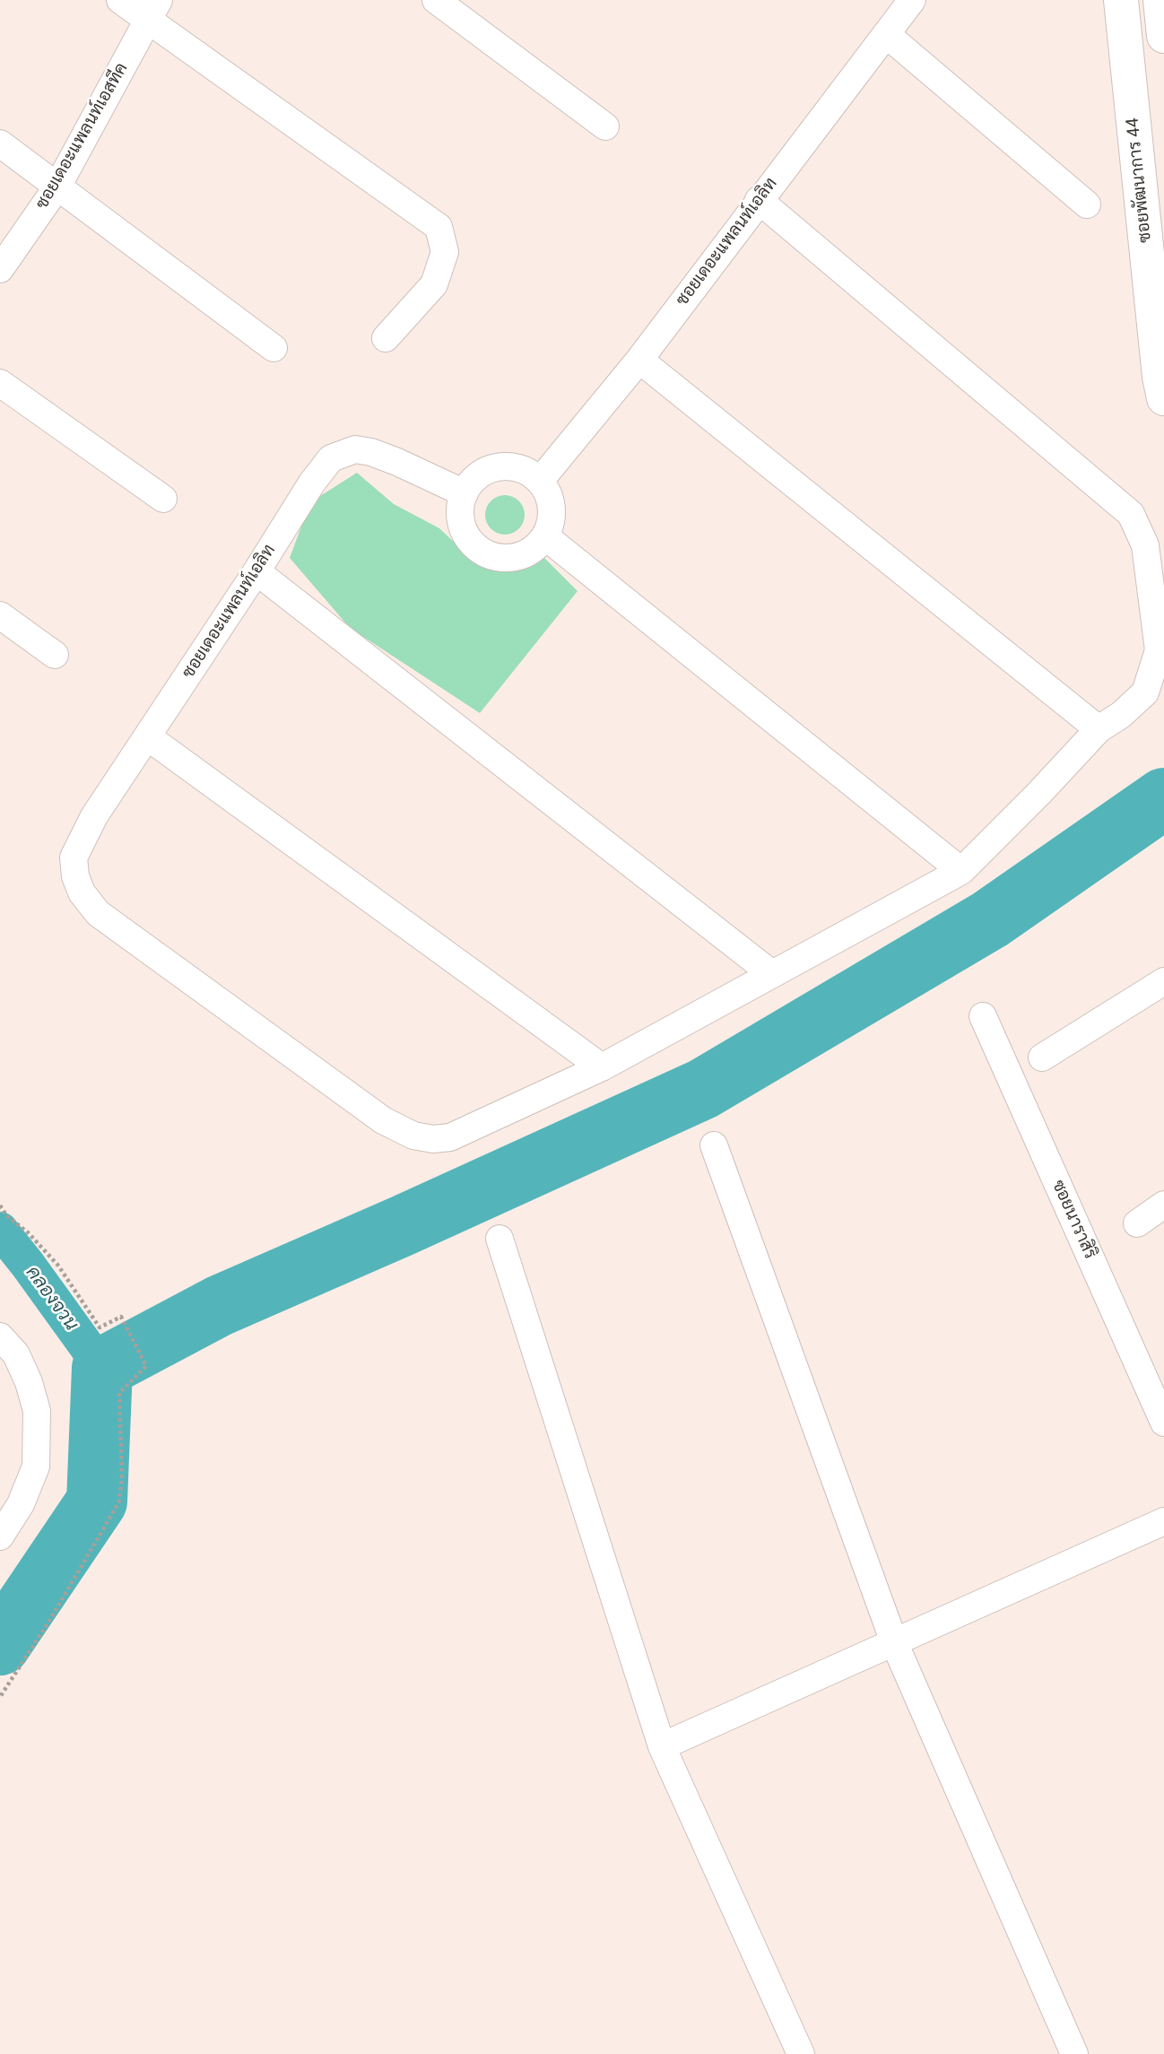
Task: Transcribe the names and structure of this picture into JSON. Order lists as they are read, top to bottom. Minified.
{"streets":{"street":["ซอยเดอะแพลนท์เอสทีค","ซอยพัฒนาการ 44","ซอยเดอะแพลนท์เอลิท","ซอยนาราสิริ"]},"water":["คลองจวน"]}
